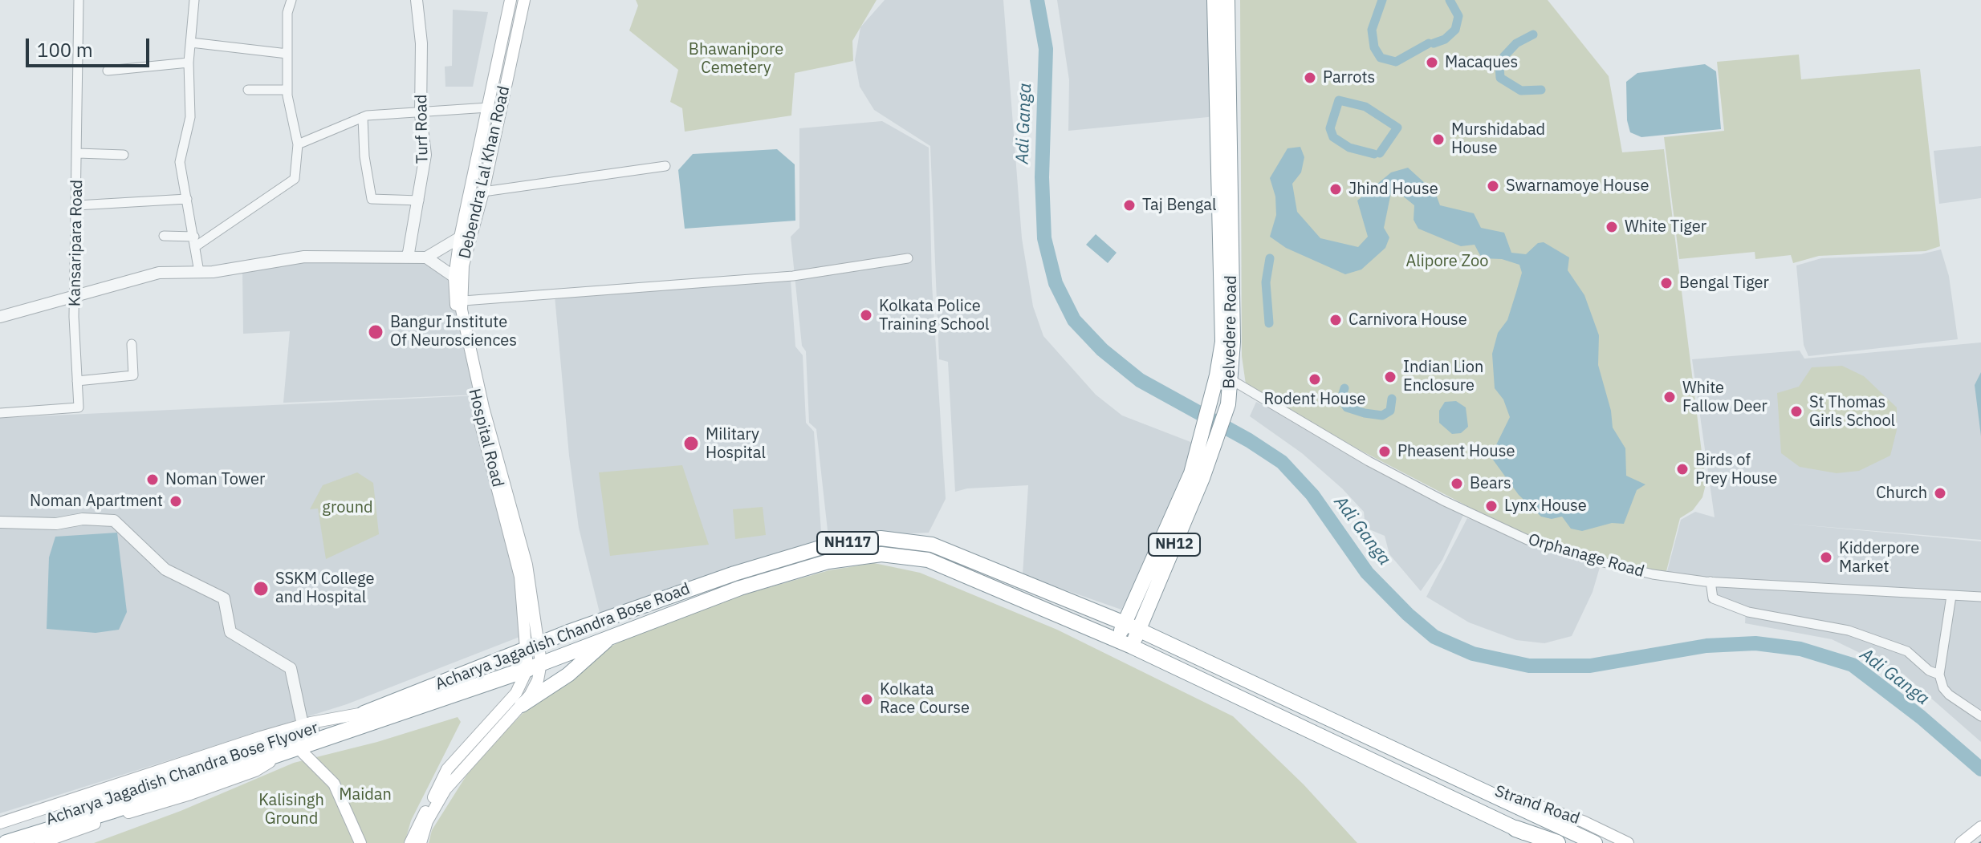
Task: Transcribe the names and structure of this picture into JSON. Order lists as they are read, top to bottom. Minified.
{"streets":{"highway":["Belvedere Road","NH117","NH12","Acharya Jagadish Chandra Bose Road","Acharya Jagadish Chandra Bose Flyover"],"main road":["Debendra Lal Khan Road","Hospital Road","Strand Road"],"street":["Turf Road","Kansaripara Road","Orphanage Road"]},"crossings":[["Debendra Lal Khan Road","Hospital Road"],["Debendra Lal Khan Road","Acharya Jagadish Chandra Bose Road"],["Belvedere Road","Orphanage Road"],["Belvedere Road","Acharya Jagadish Chandra Bose Road"],["Hospital Road","Acharya Jagadish Chandra Bose Road"],["Acharya Jagadish Chandra Bose Road","Acharya Jagadish Chandra Bose Flyover"],["Acharya Jagadish Chandra Bose Road","Strand Road"]],"water":["Adi Ganga"],"parks":["Bhawanipore Cemetery","Alipore Zoo","ground","Maidan","Kalisingh Ground"],"places":["Macaques","Parrots","Murshidabad House","Swarnamoye House","Jhind House","Taj Bengal","White Tiger","Bengal Tiger","Kolkata Police Training School","Carnivora House","Bangur Institute Of Neurosciences","Indian Lion Enclosure","Rodent House","White Fallow Deer","St Thomas Girls School","Military Hospital","Pheasent House","Birds of Prey House","Noman Tower","Bears","Church","Noman Apartment","Lynx House","Kidderpore Market","SSKM College and Hospital","Kolkata Race Course"],"scale_bar":"100 m"}
